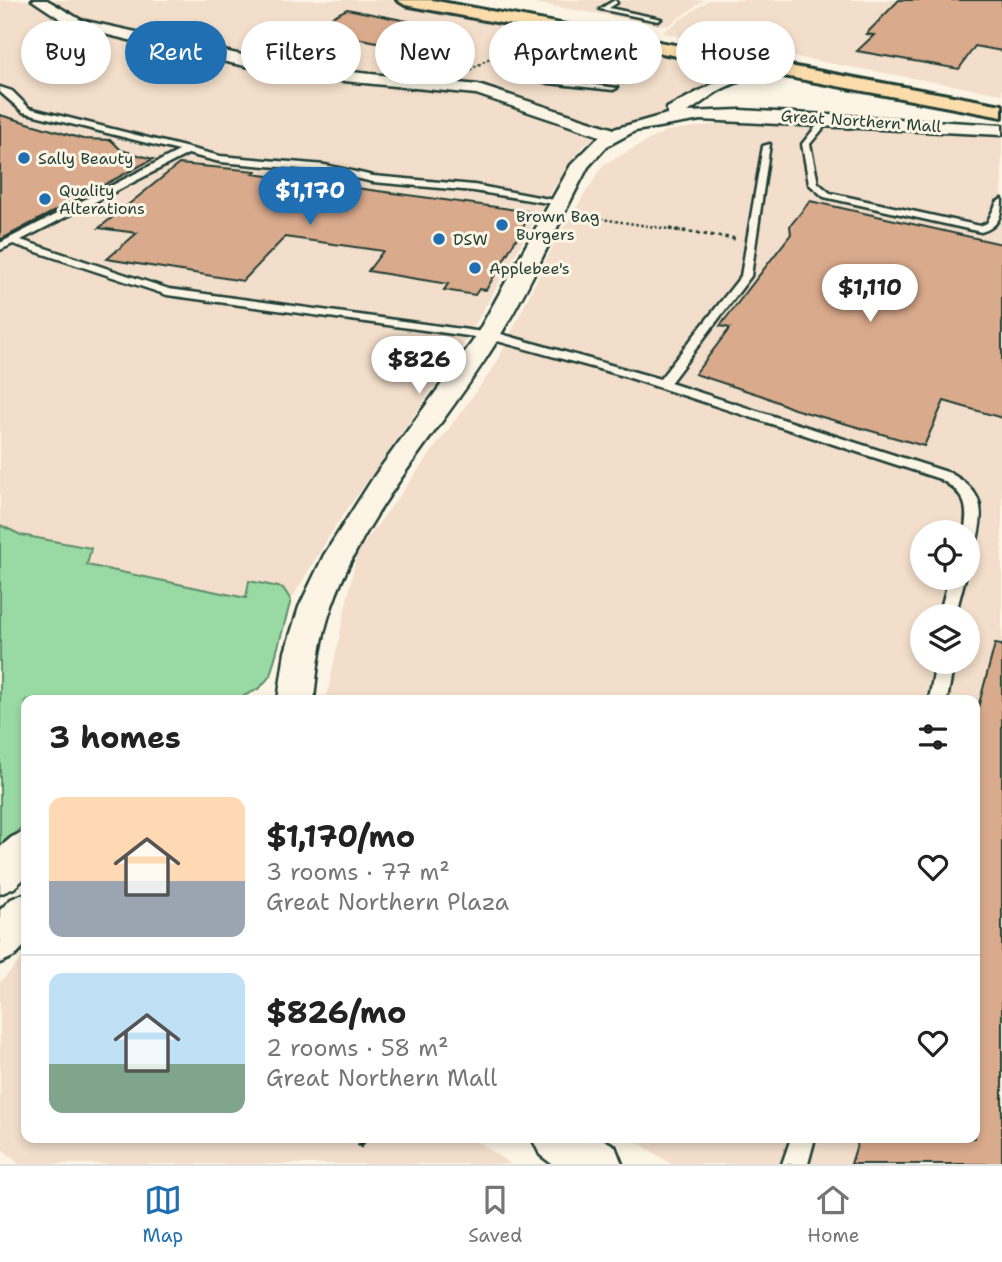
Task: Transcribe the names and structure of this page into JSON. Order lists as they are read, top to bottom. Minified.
{"streets":{"street":["Great Northern Mall"]},"places":["Sally Beauty","Quality Alterations","Brown Bag Burgers","DSW","Applebee's"],"page":{"chip":["Buy","Rent","Filters","New","Apartment","House"],"price":["$1,170","$1,110","$826"],"heading":"3 homes","list":[{"name":"$1,170/mo","note":"3 rooms · 77 m² · Great Northern Plaza"},{"name":"$826/mo","note":"2 rooms · 58 m² · Great Northern Mall"}],"tabs":["Map","Saved","Home"]}}
